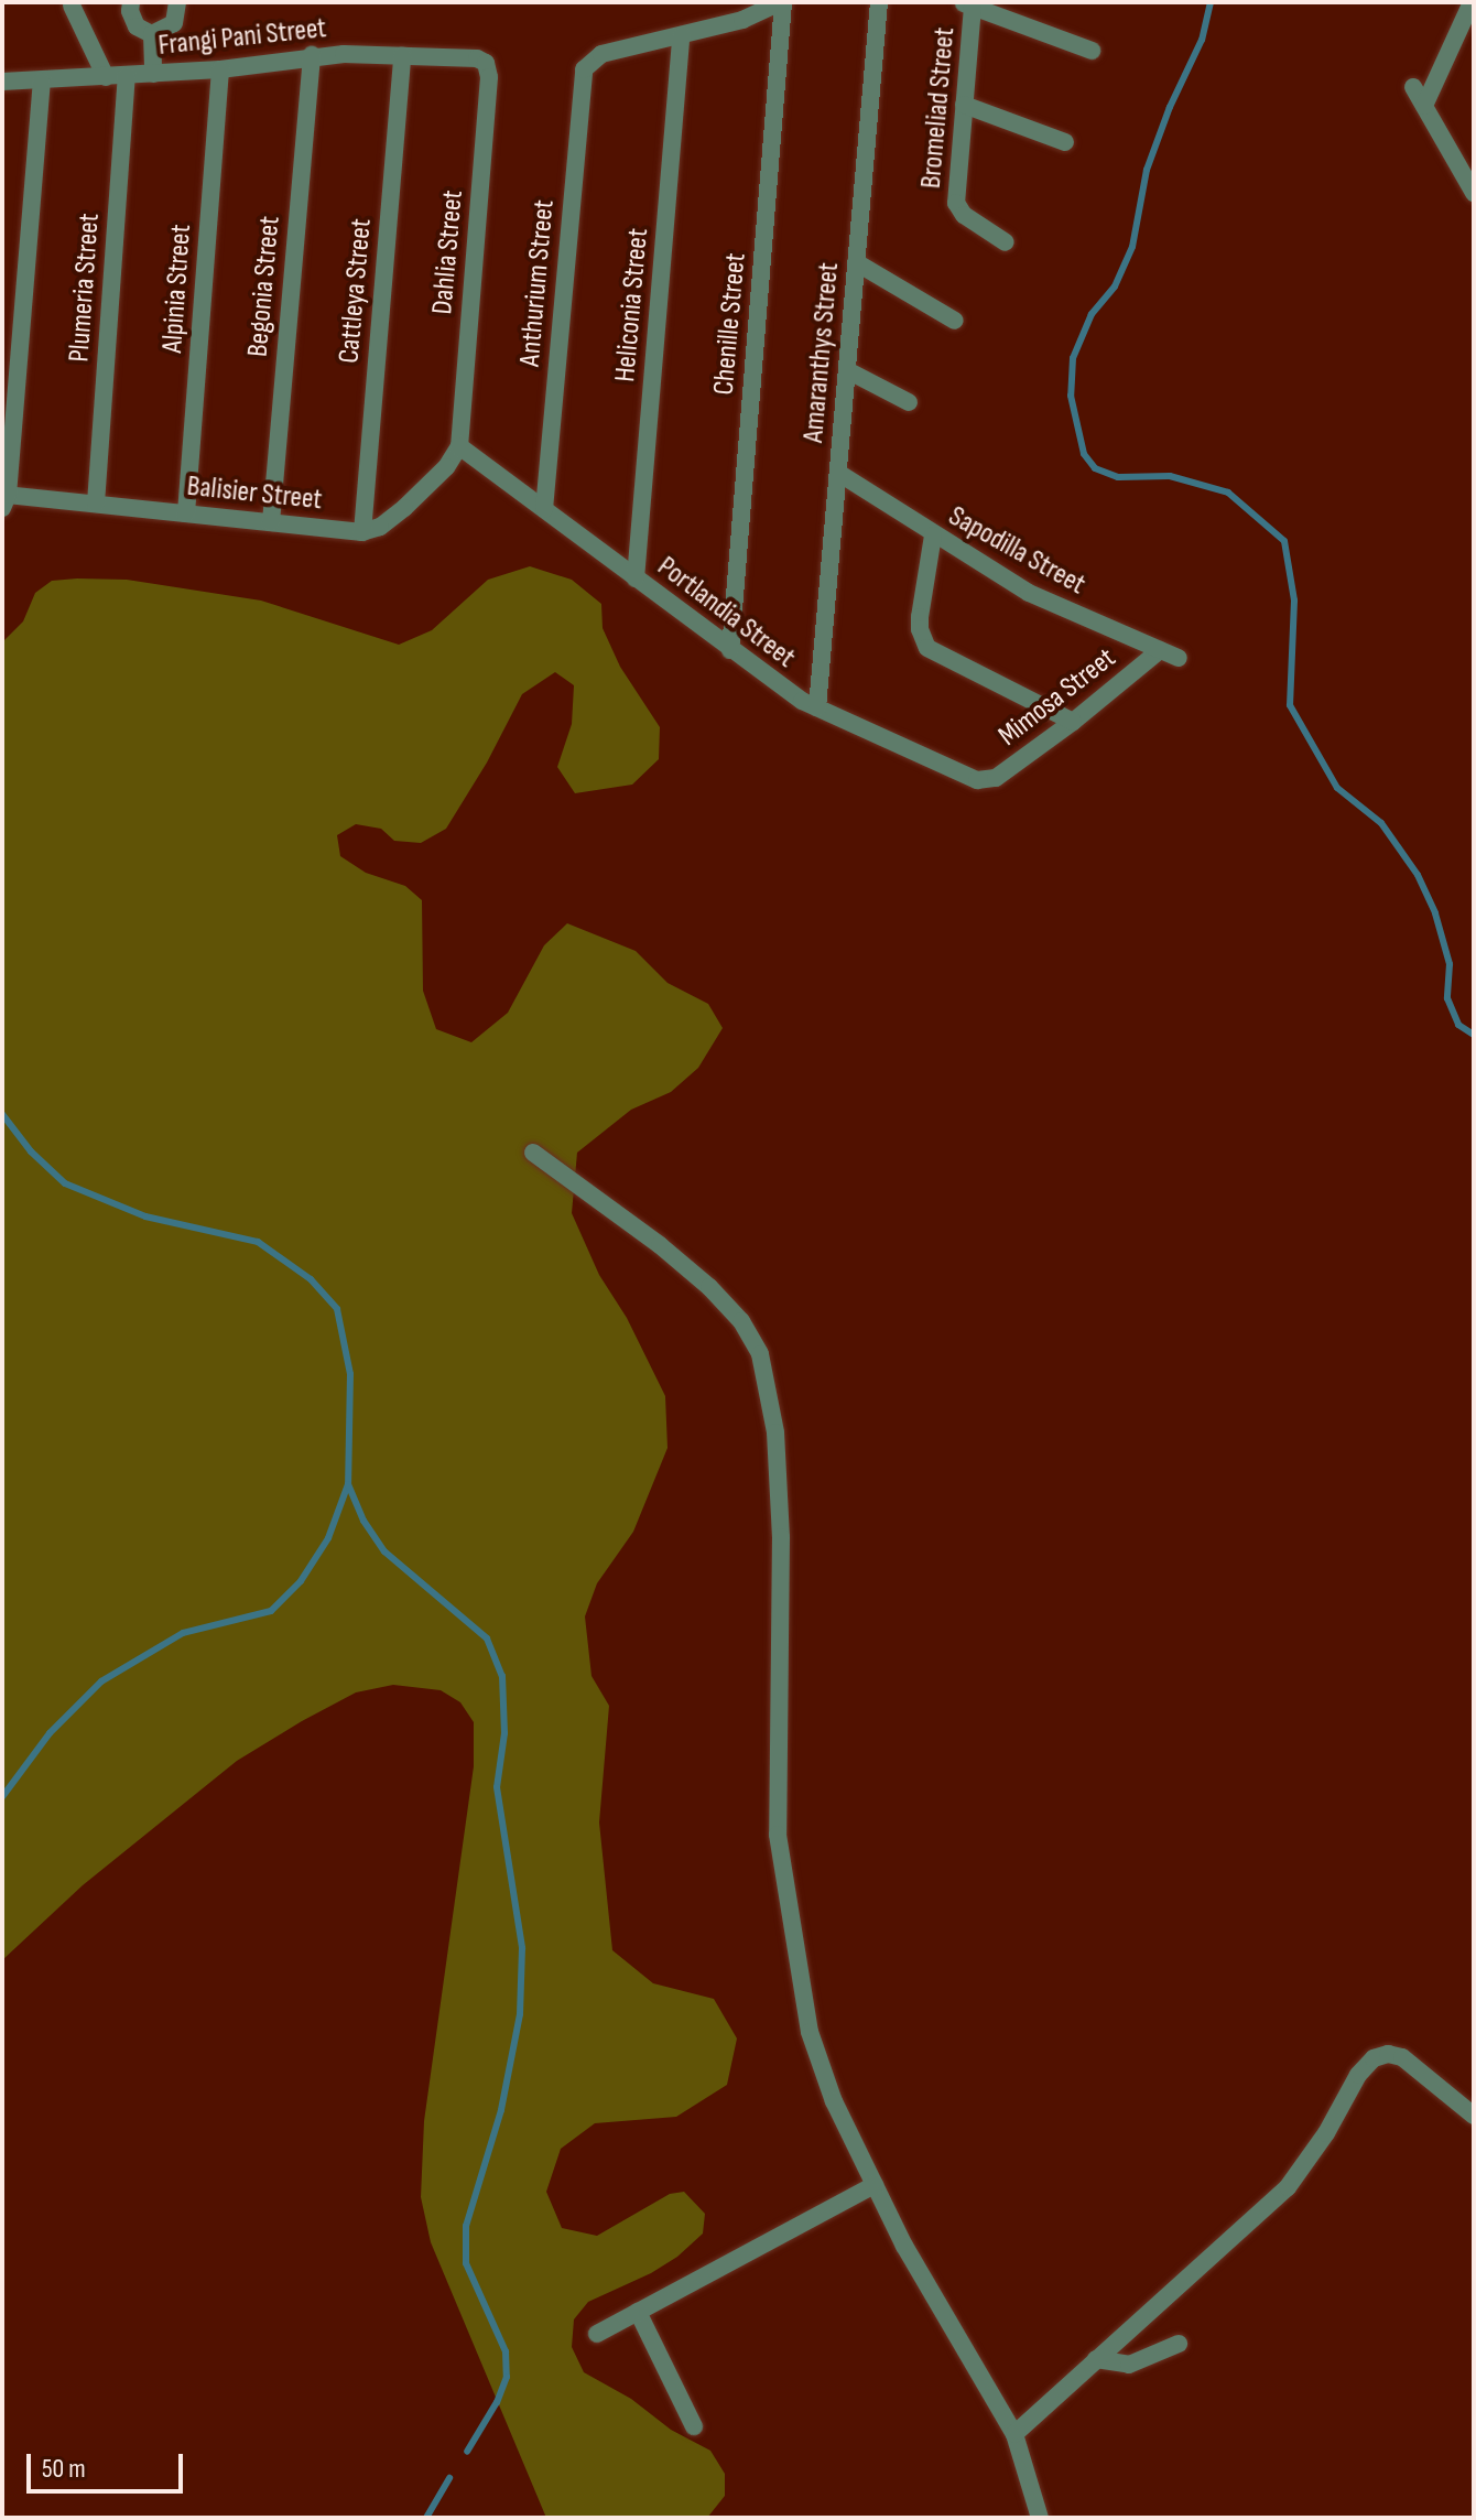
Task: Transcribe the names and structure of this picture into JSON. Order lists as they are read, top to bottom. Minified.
{"streets":{"street":["Frangi Pani Street","Bromeliad Street","Dahlia Street","Anthurium Street","Begonia Street","Plumeria Street","Alpinia Street","Cattleya Street","Heliconia Street","Chenille Street","Amaranthys Street","Balisier Street","Sapodilla Street","Portlandia Street","Mimosa Street"]},"crossings":[["Frangi Pani Street","Dahlia Street"],["Frangi Pani Street","Begonia Street"],["Frangi Pani Street","Plumeria Street"],["Frangi Pani Street","Alpinia Street"],["Frangi Pani Street","Cattleya Street"],["Dahlia Street","Portlandia Street"],["Anthurium Street","Heliconia Street"],["Anthurium Street","Portlandia Street"],["Begonia Street","Balisier Street"],["Plumeria Street","Balisier Street"],["Alpinia Street","Balisier Street"],["Cattleya Street","Balisier Street"],["Heliconia Street","Portlandia Street"],["Chenille Street","Portlandia Street"],["Amaranthys Street","Sapodilla Street"],["Amaranthys Street","Portlandia Street"],["Sapodilla Street","Mimosa Street"],["Portlandia Street","Mimosa Street"]],"scale_bar":"50 m"}
